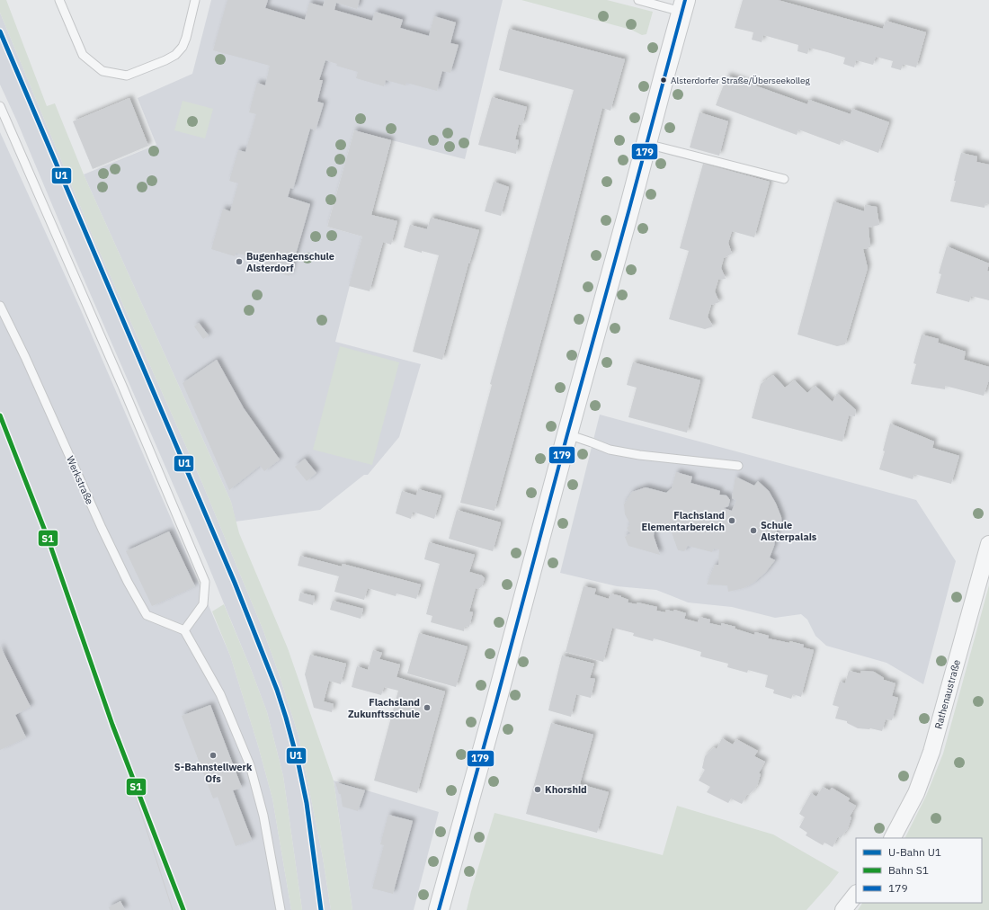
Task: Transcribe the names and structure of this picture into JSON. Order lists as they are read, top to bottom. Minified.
{"streets":{"street":["Rathenaustraße"],"lane":["Werkstraße"]},"places":["Alsterdorfer Straße/Überseekolleg","Bugenhagenschule Alsterdorf","Flachsland Elementarbereich","Schule Alsterpalais","Flachsland Zukunftsschule","S-Bahnstellwerk Ofs","Khorshid"],"lines":["transit line 179","metro line U1","rail line S1"],"legend":["U-Bahn U1","Bahn S1","179"]}
